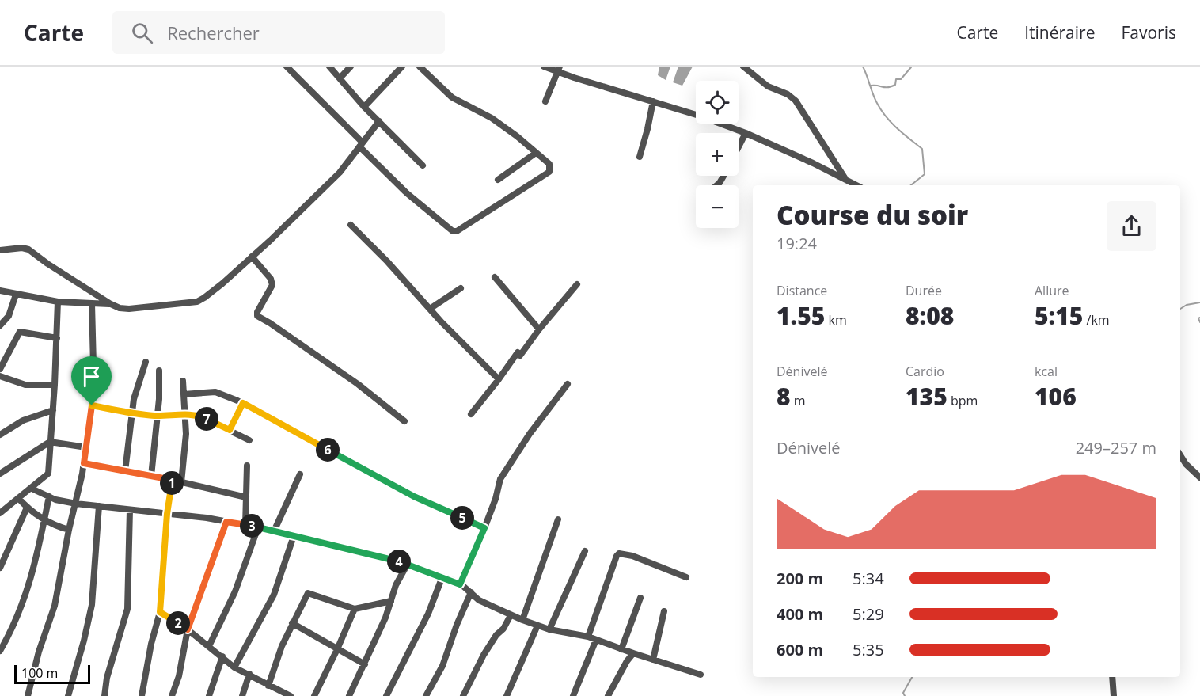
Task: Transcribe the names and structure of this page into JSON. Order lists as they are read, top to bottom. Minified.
{"scale_bar":"100 m","page":{"header":"Carte","search":"Rechercher","nav":["Carte","Itinéraire","Favoris"],"map_buttons":["+","−"],"heading":["Course du soir","19:24"],"stats":[["Distance","1.55 km"],["Durée","8:08"],["Allure","5:15 /km"],["Dénivelé","8 m"],["Cardio","135 bpm"],["kcal","106"]],"pins":["7","6","1","5","3","4","2"],"chart":["Dénivelé","249–257 m"],"list":[{"name":"200 m","note":"5:34"},{"name":"400 m","note":"5:29"},{"name":"600 m","note":"5:35"}],"scale":"100 m"}}
